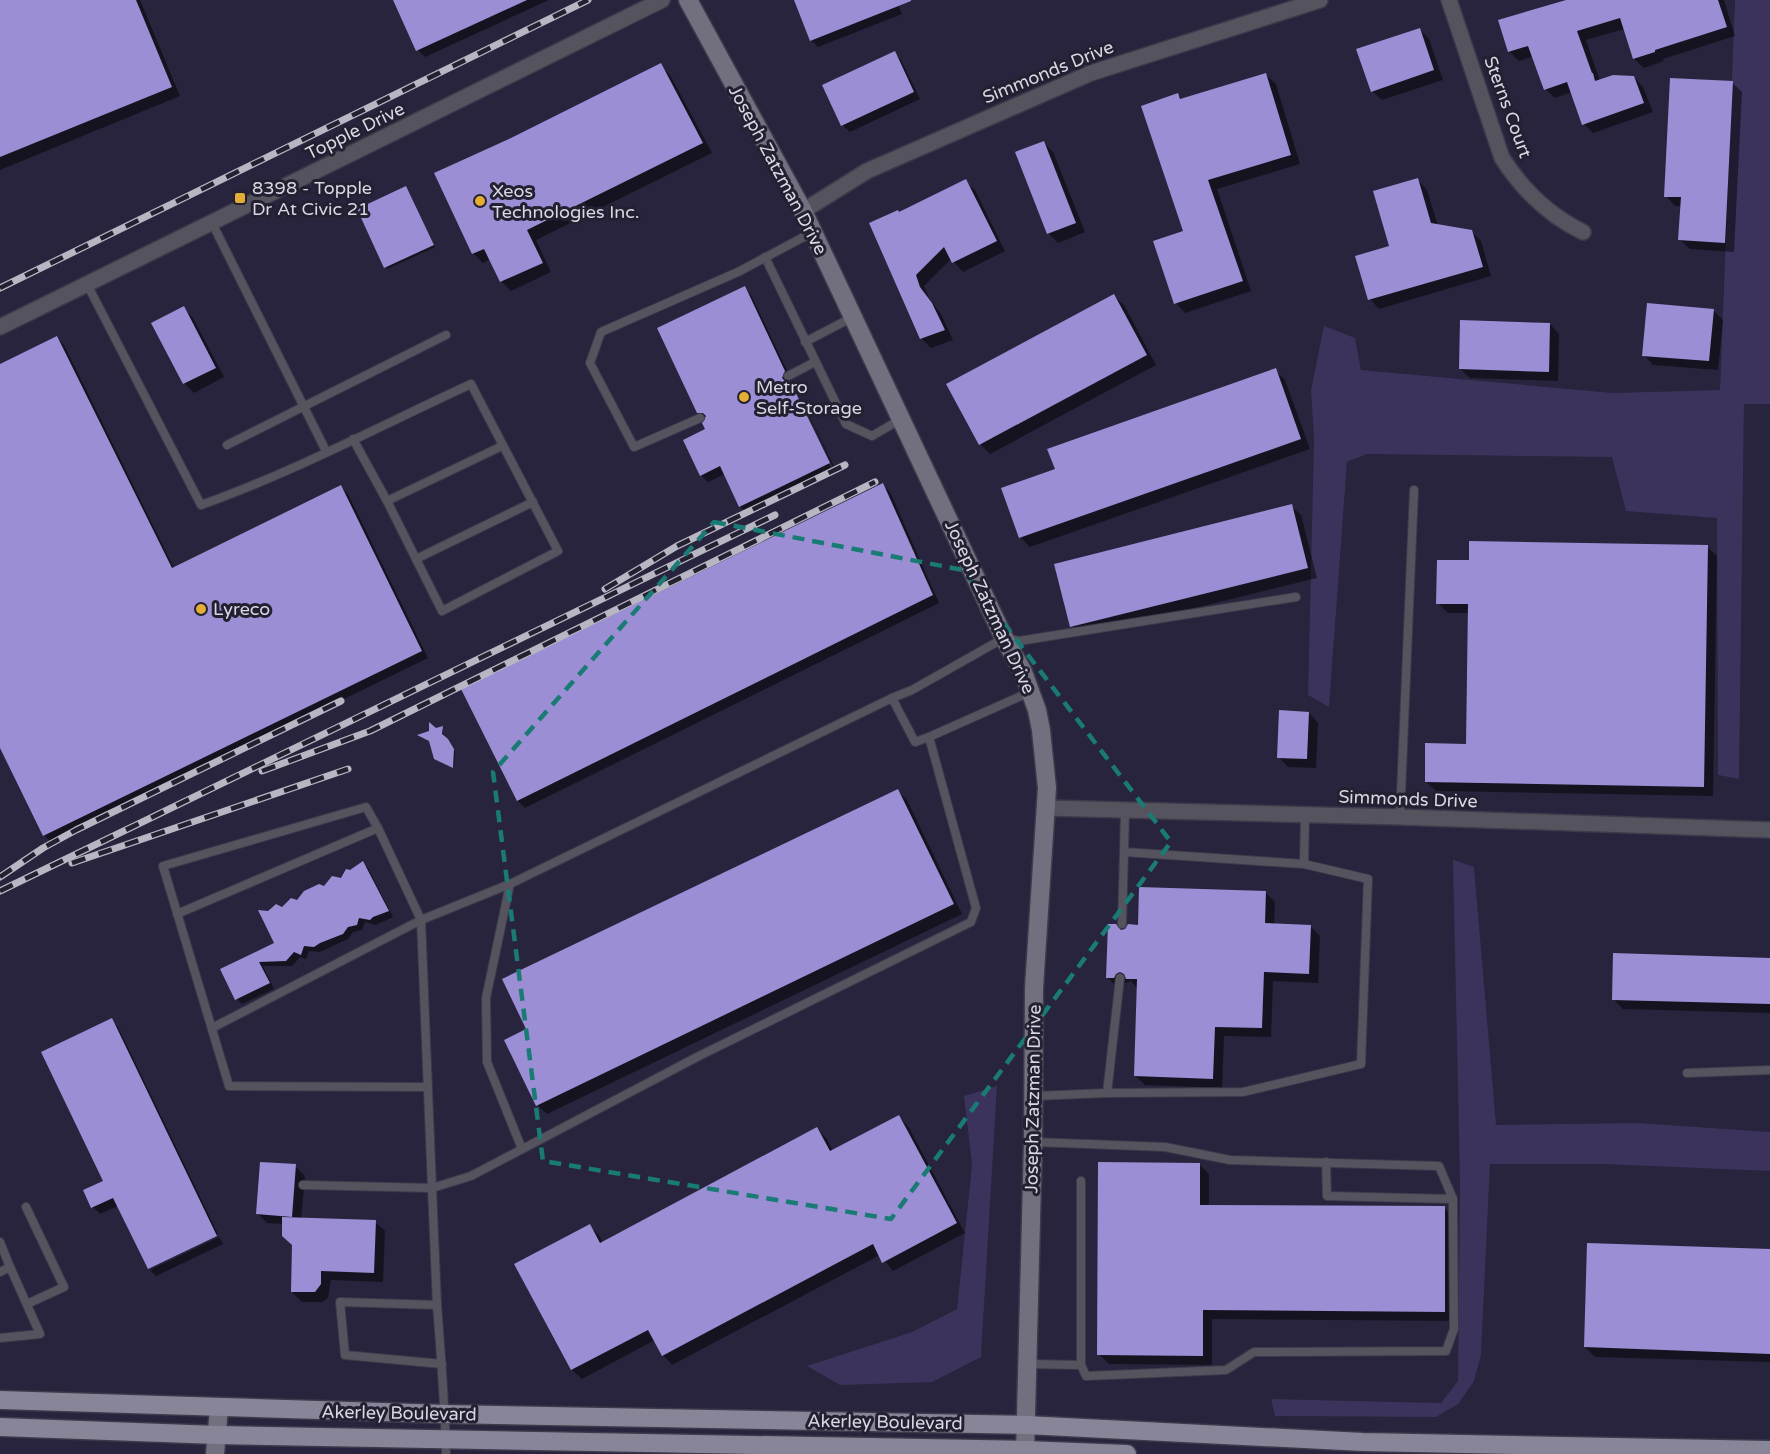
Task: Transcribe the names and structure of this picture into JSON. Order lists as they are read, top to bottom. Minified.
{"streets":{"main road":["Akerley Boulevard"],"street":["Simmonds Drive","Sterns Court","Topple Drive","Joseph Zatzman Drive"]},"crossings":[["Simmonds Drive","Joseph Zatzman Drive"],["Joseph Zatzman Drive","Akerley Boulevard"]],"places":{"transit":["8398 - Topple Dr At Civic 21"],"other":["Xeos Technologies Inc.","Metro Self-Storage","Lyreco"]}}
